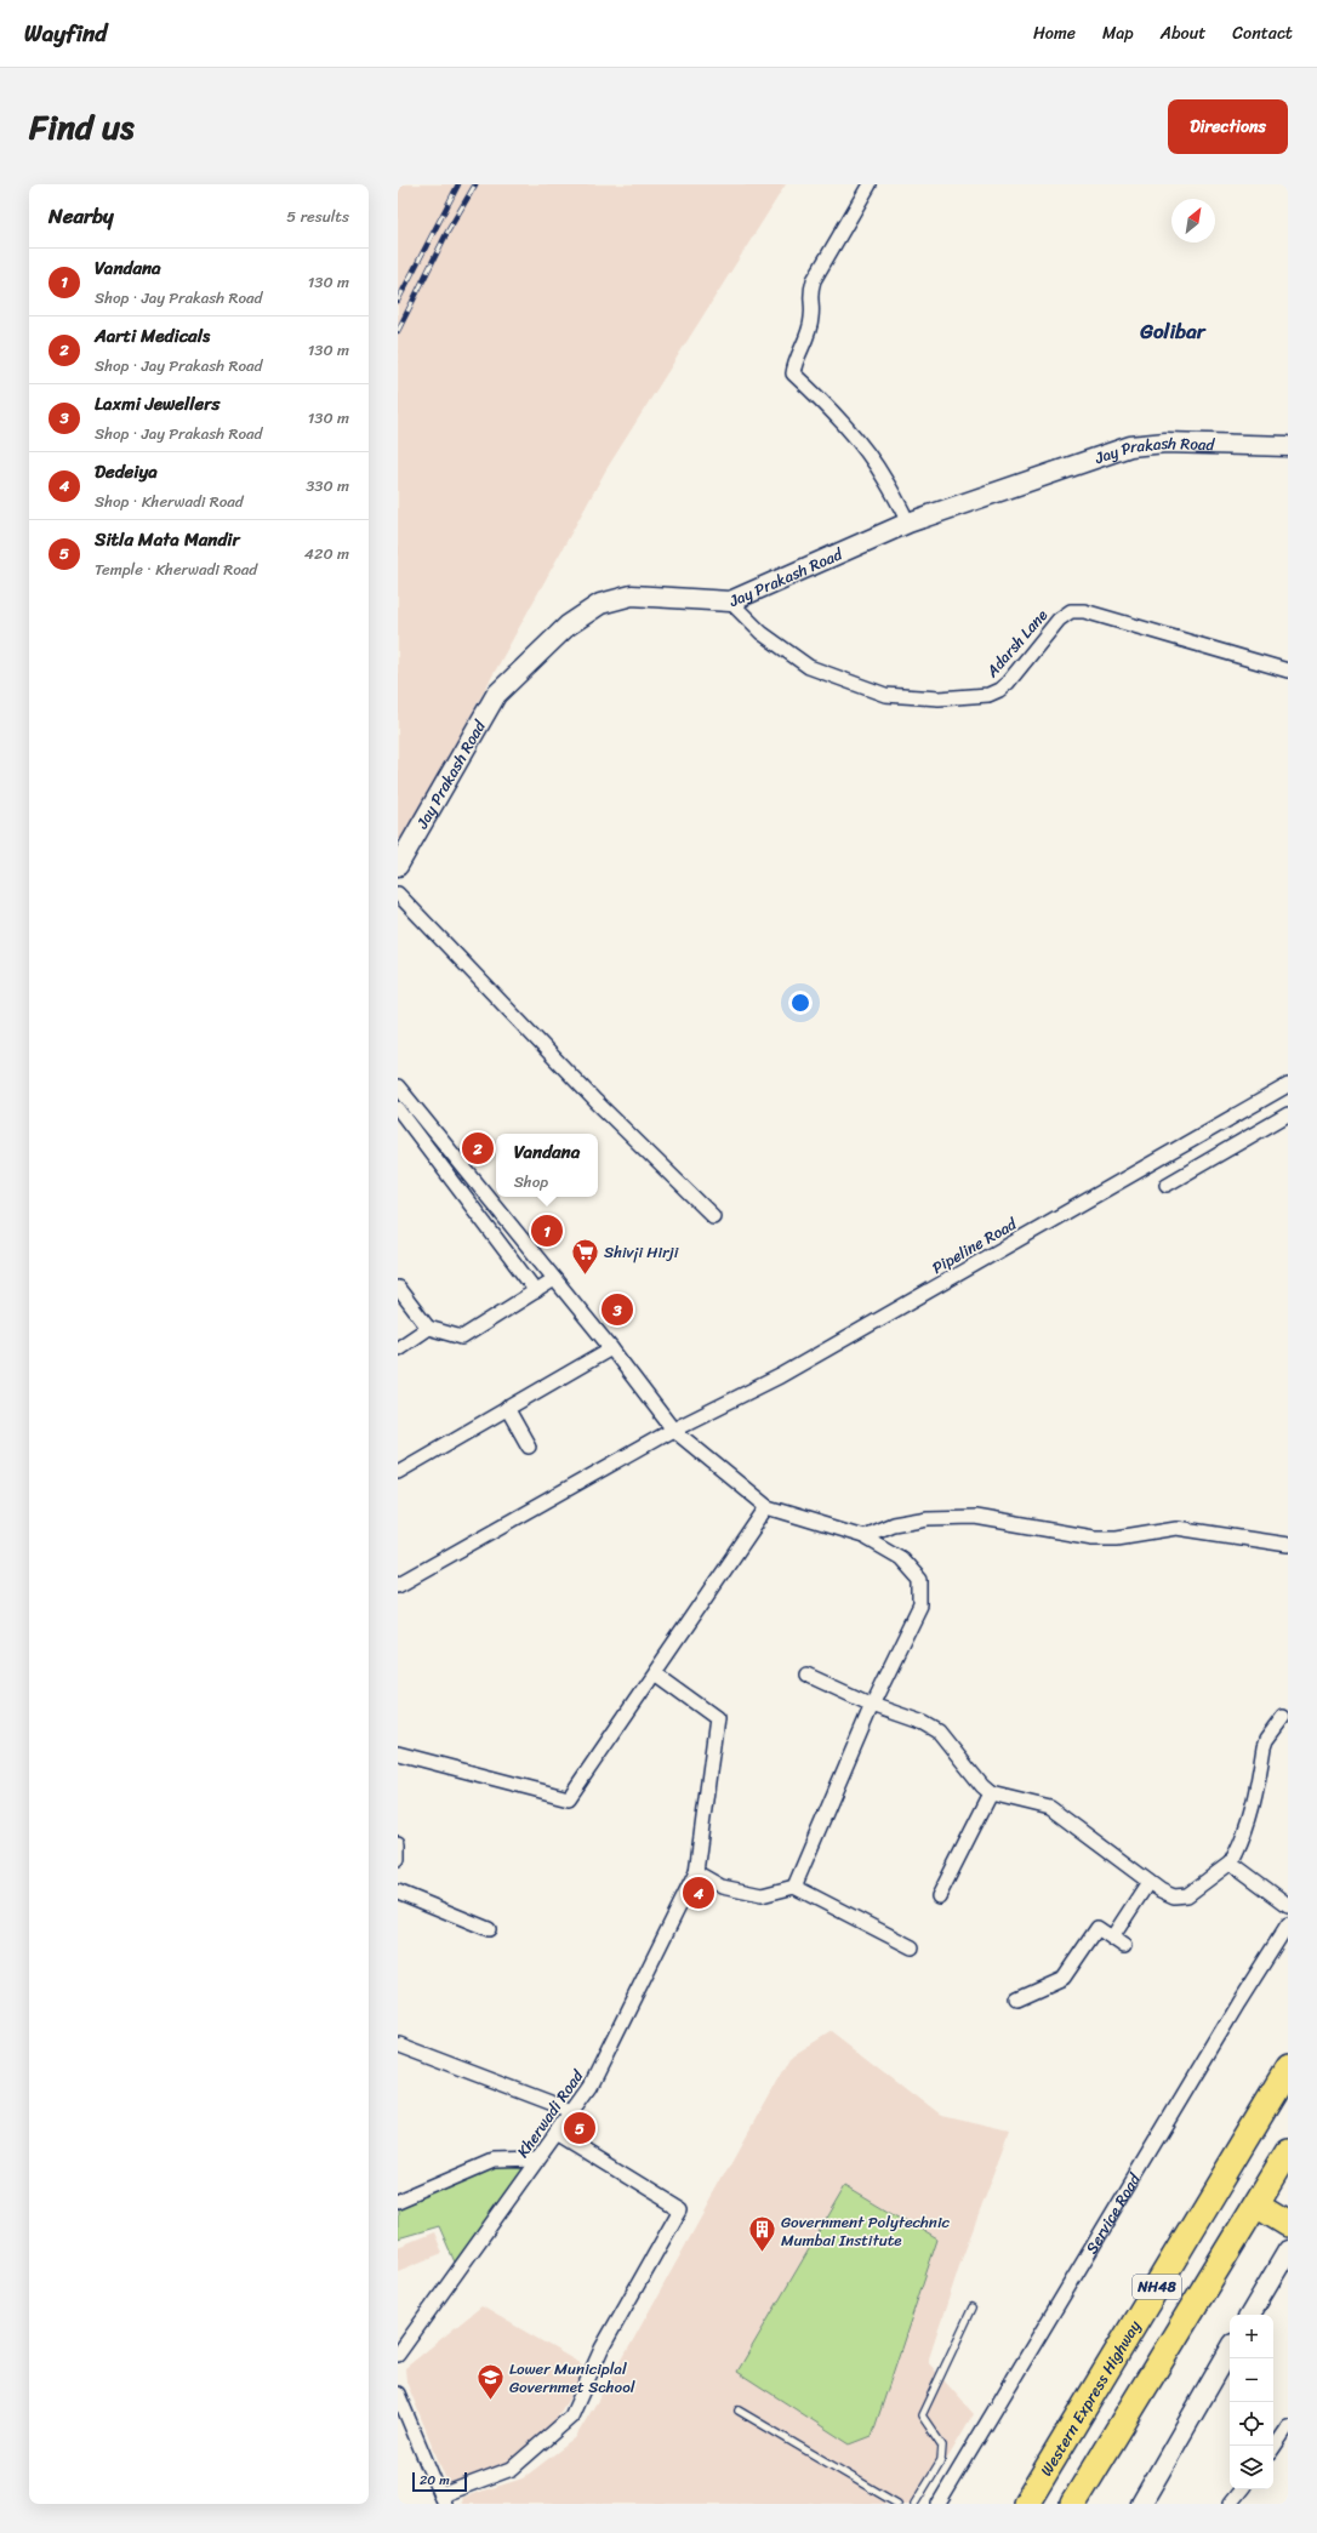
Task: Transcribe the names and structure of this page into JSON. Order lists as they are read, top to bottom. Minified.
{"streets":{"highway":["NH48","Western Express Highway"],"street":["Jay Prakash Road","Adarsh Lane","Pipeline Road","Kherwadi Road","Service Road"]},"crossings":[["Jay Prakash Road","Adarsh Lane"]],"districts":["Golibar"],"places":{"supermarket":["Shivji Hirji"],"building":["Government Polytechnic Mumbai Institute"],"school or university":["Lower Municiplal Governmet School"]},"scale_bar":"20 m","north":"top right","page":{"header":"Wayfind","nav":["Home","Map","About","Contact"],"title":"Find us","buttons":"Directions","heading":["Nearby","5 results"],"list":[{"mark":"1","name":"Vandana","note":"Shop · Jay Prakash Road","value":"130 m"},{"mark":"2","name":"Aarti Medicals","note":"Shop · Jay Prakash Road","value":"130 m"},{"mark":"3","name":"Laxmi Jewellers","note":"Shop · Jay Prakash Road","value":"130 m"},{"mark":"4","name":"Dedeiya","note":"Shop · Kherwadi Road","value":"330 m"},{"mark":"5","name":"Sitla Mata Mandir","note":"Temple · Kherwadi Road","value":"420 m"}],"pins":["2","1","3","4","5"],"popup":["Vandana","Shop"],"map_buttons":["+","−"],"scale":"20 m"}}
